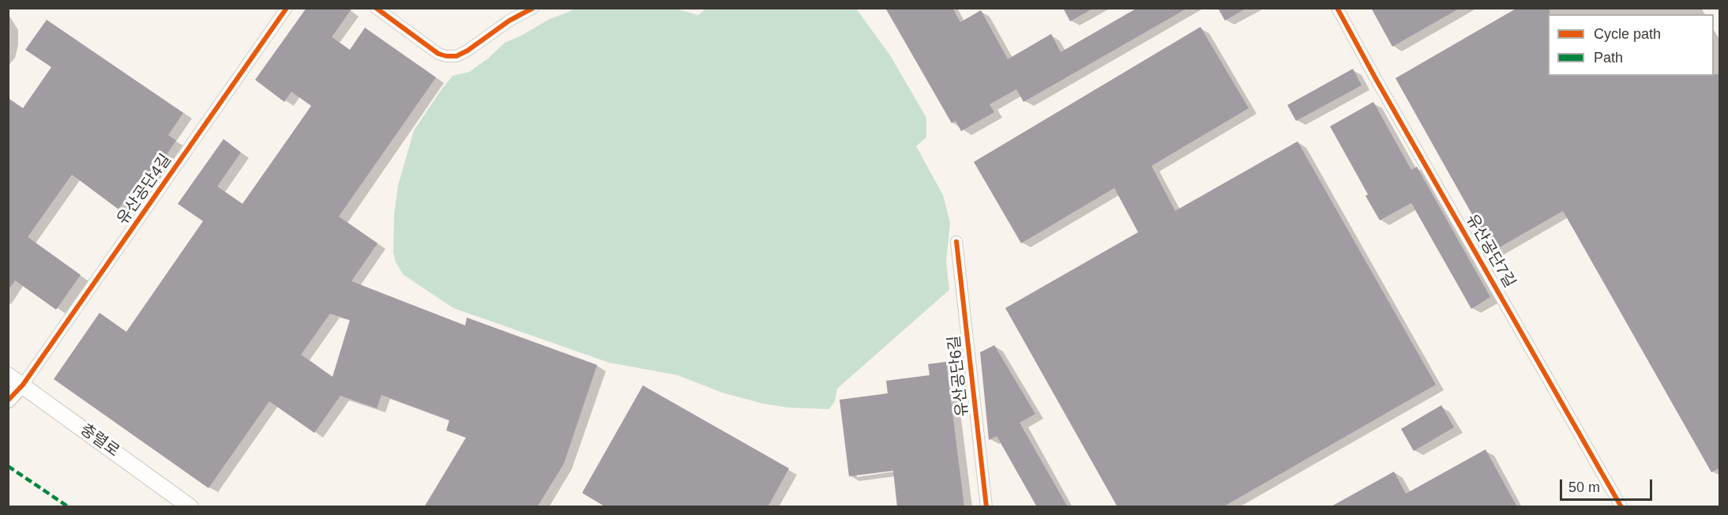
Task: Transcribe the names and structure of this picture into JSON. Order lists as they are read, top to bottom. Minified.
{"streets":{"main road":["충렬로"],"street":["유산공단4길","유산공단7길","유산공단6길"]},"crossings":[["유산공단4길","충렬로"]],"legend":["Cycle path","Path"],"scale_bar":"50 m"}
